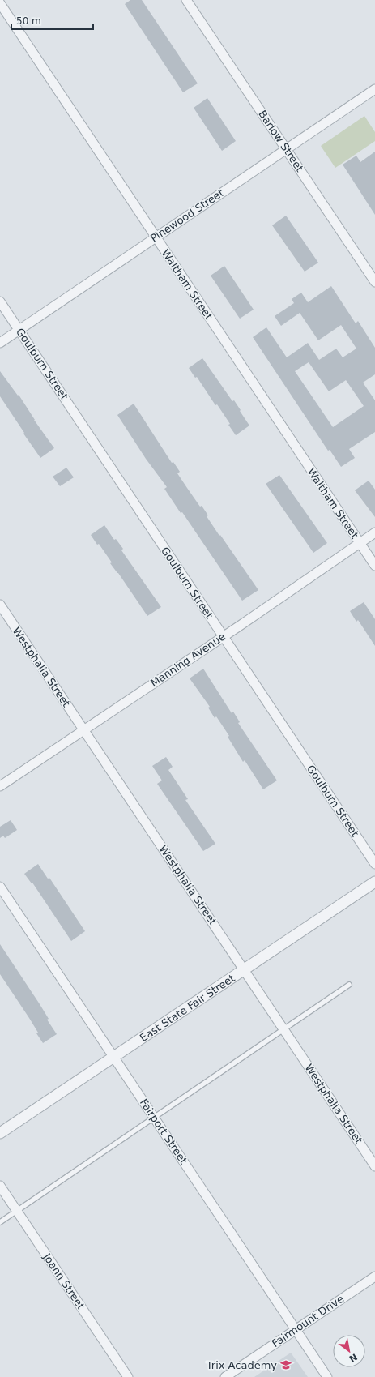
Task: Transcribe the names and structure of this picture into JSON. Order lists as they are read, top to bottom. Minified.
{"streets":{"street":["Barlow Street","Pinewood Street","Waltham Street","Goulburn Street","Manning Avenue","Westphalia Street","East State Fair Street","Fairport Street","Joann Street","Fairmount Drive"]},"crossings":[["Barlow Street","Pinewood Street"],["Pinewood Street","Waltham Street"],["Pinewood Street","Goulburn Street"],["Waltham Street","Manning Avenue"],["Goulburn Street","Manning Avenue"],["Manning Avenue","Westphalia Street"],["Westphalia Street","East State Fair Street"],["East State Fair Street","Fairport Street"],["Fairport Street","Fairmount Drive"]],"places":{"school or university":["Trix Academy"]},"scale_bar":"50 m","north":"bottom right"}
